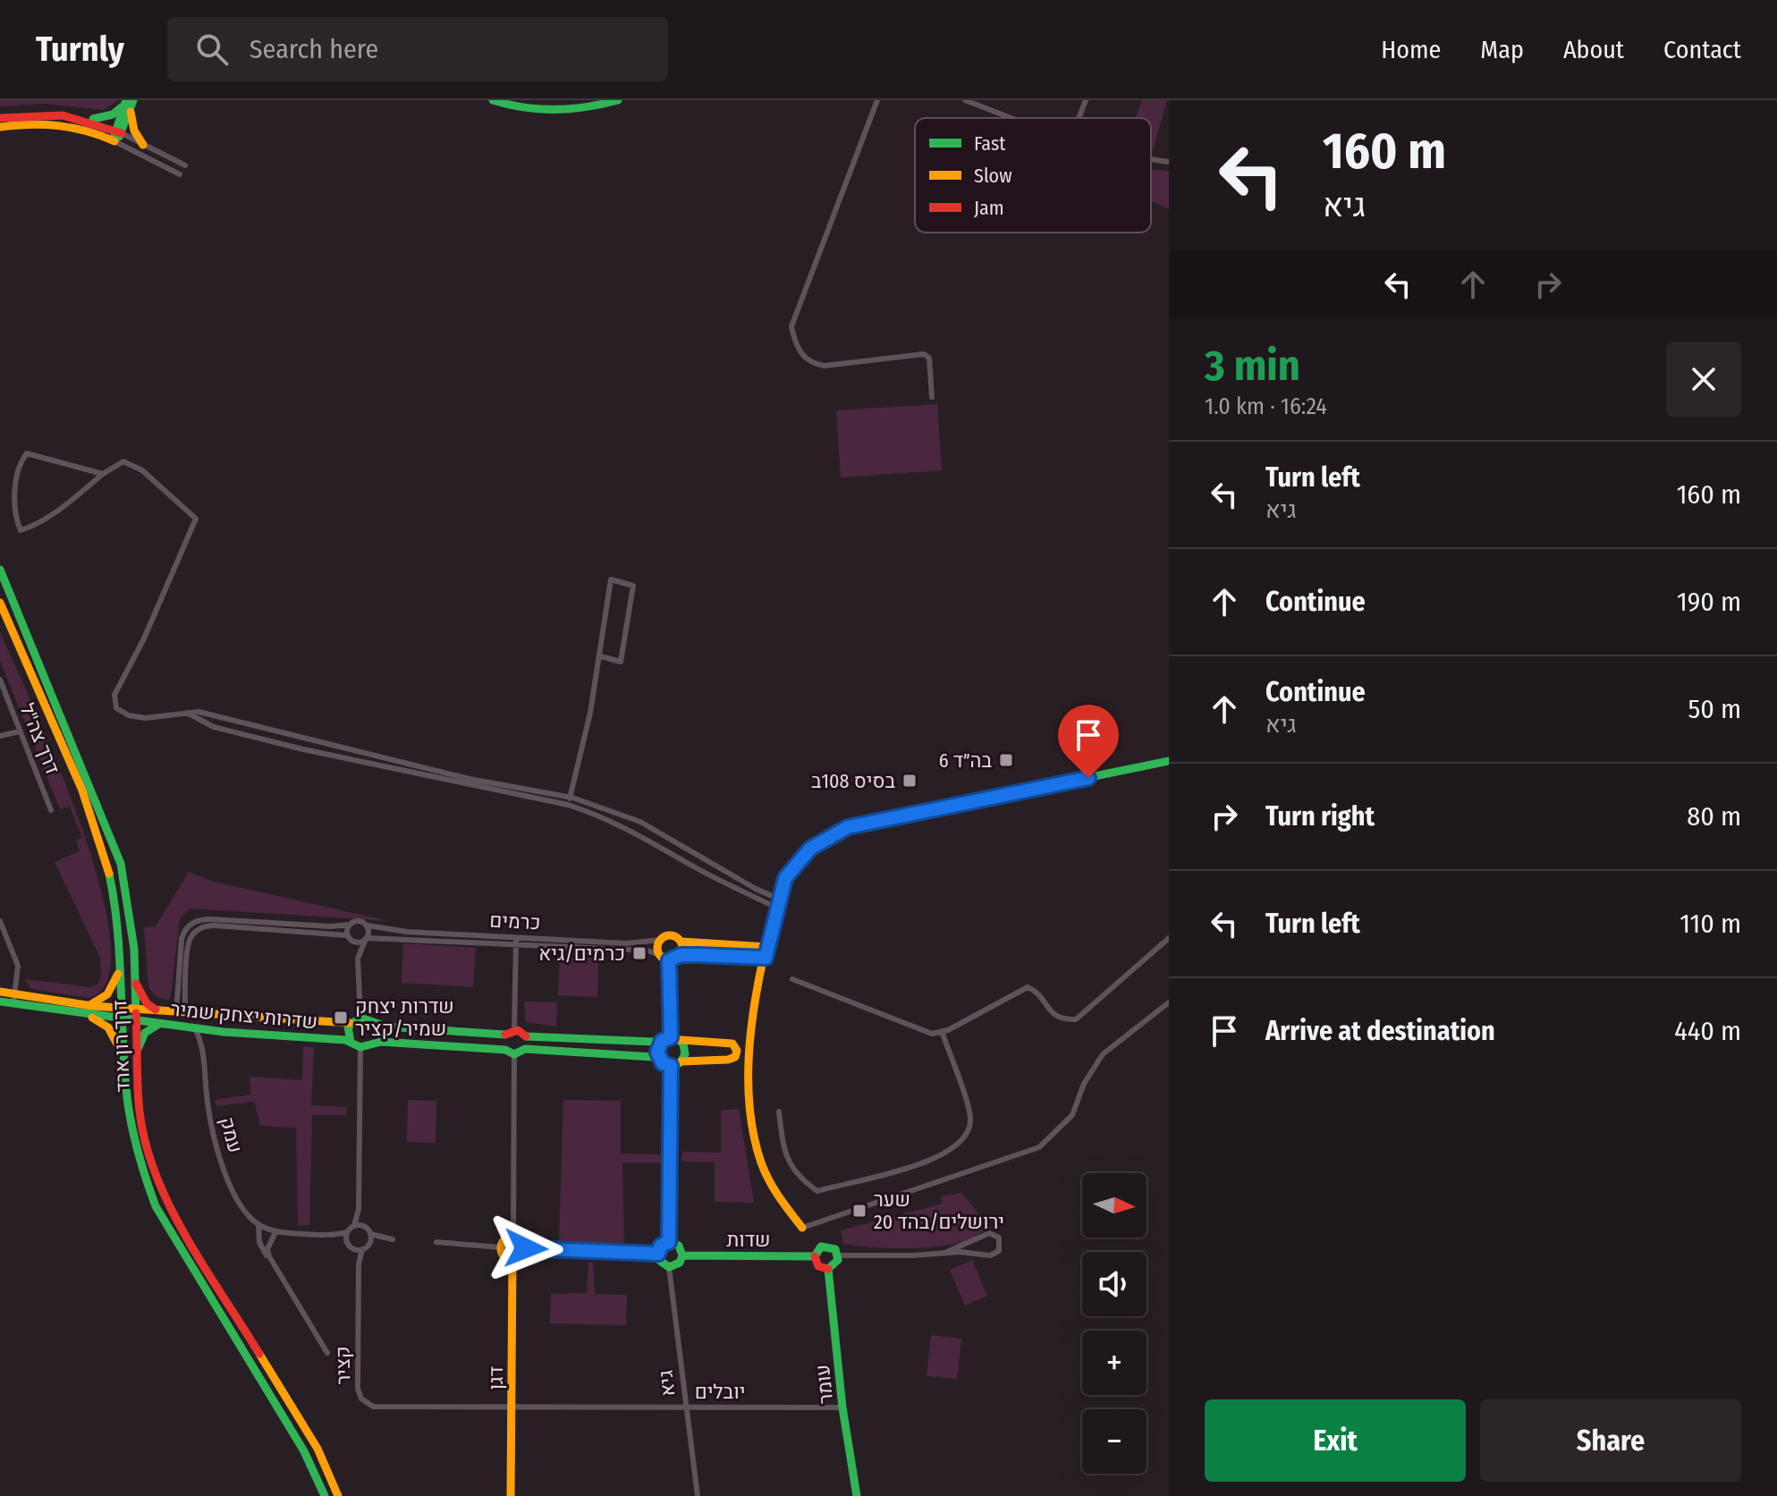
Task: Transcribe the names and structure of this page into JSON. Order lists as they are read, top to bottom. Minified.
{"streets":{"street":["דרך צה\"ל","כרמים","שדרות יצחק שמיר","דרך רון ארד","עמק","שדות","קציר","דגן","גיא","עומר","יובלים"]},"crossings":[["שדרות יצחק שמיר","דרך רון ארד"],["שדרות יצחק שמיר","עמק"],["עמק","קציר"],["שדות","גיא"],["שדות","עומר"],["קציר","דגן"],["קציר","יובלים"],["דגן","יובלים"],["גיא","יובלים"],["עומר","יובלים"]],"places":{"transit":["בה״ד 6","בסיס 108ב","כרמים/גיא","שדרות יצחק שמיר/קציר","שער ירושלים/בהד 20"]},"legend":["Fast","Slow","Jam"],"north":"right","page":{"header":"Turnly","search":"Search here","nav":["Home","Map","About","Contact"],"turn":["160 m","גיא"],"heading":["3 min","1.0 km · 16:24"],"list":[{"name":"Turn left","note":"גיא","value":"160 m"},{"name":"Continue","value":"190 m"},{"name":"Continue","note":"גיא","value":"50 m"},{"name":"Turn right","value":"80 m"},{"name":"Turn left","value":"110 m"},{"name":"Arrive at destination","value":"440 m"}],"map_buttons":["+","−"],"buttons":["Exit","Share"]}}
